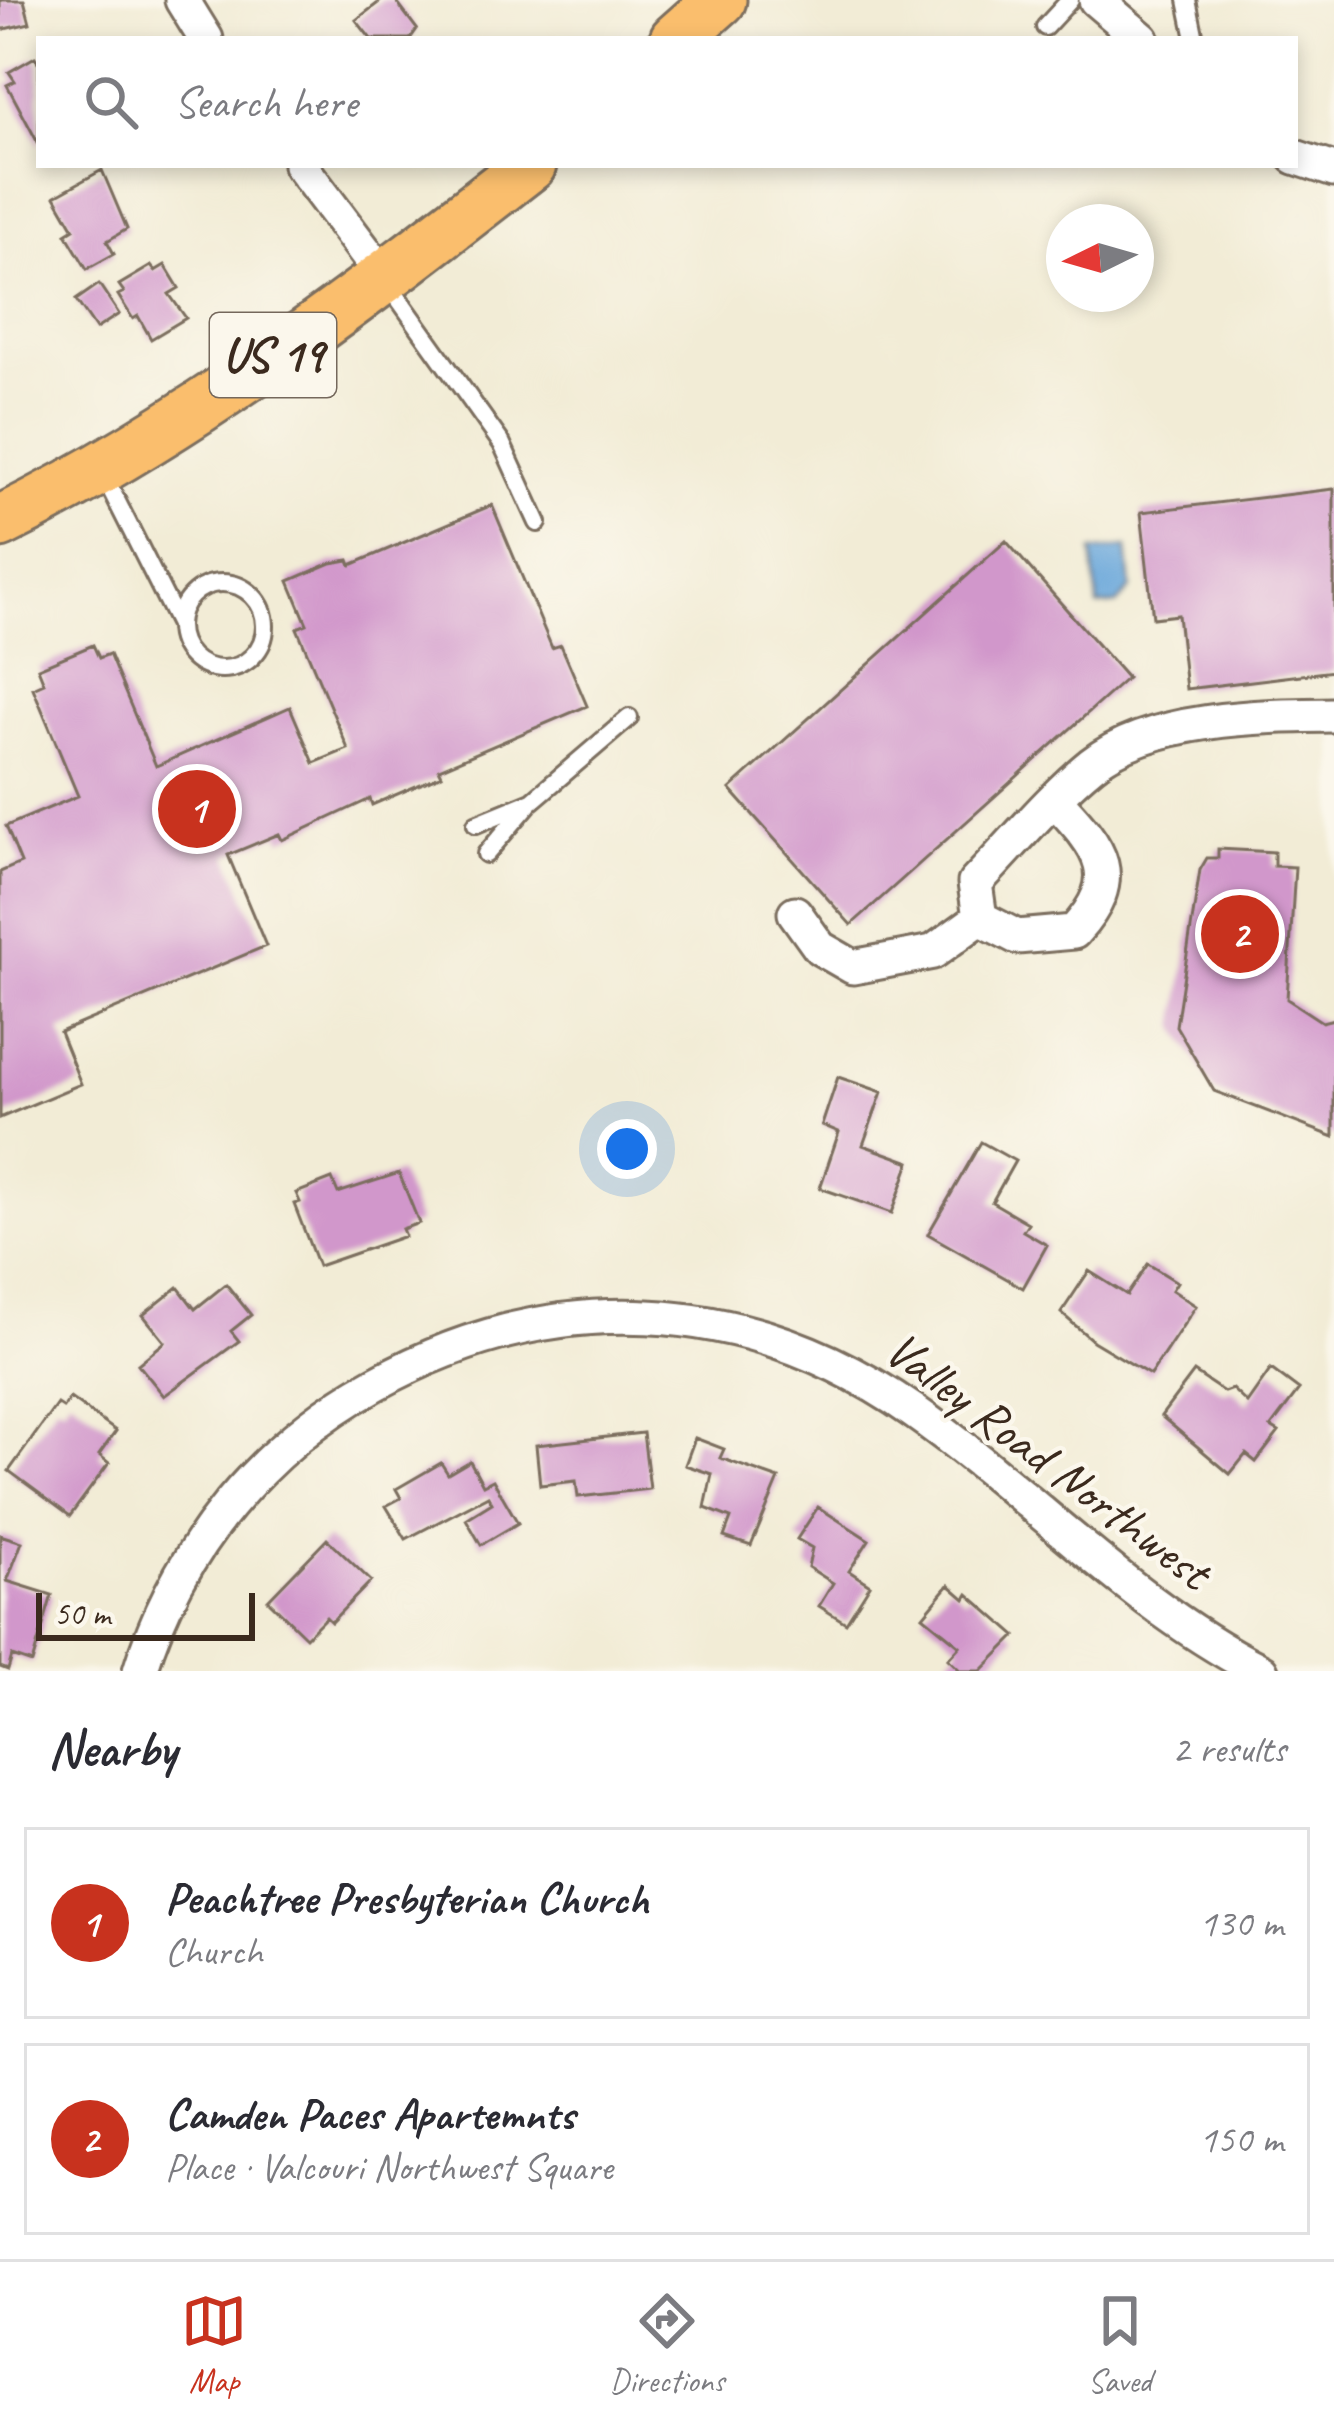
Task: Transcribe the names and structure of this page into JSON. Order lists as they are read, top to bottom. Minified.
{"streets":{"main road":["US 19"],"street":["Valley Road Northwest"]},"scale_bar":"50 m","north":"left","page":{"search":"Search here","pins":["1","2"],"scale":"50 m","heading":["Nearby","2 results"],"list":[{"mark":"1","name":"Peachtree Presbyterian Church","note":"Church","value":"130 m"},{"mark":"2","name":"Camden Paces Apartemnts","note":"Place · Valcouri Northwest Square","value":"150 m"}],"nav":["Map","Directions","Saved"]}}
